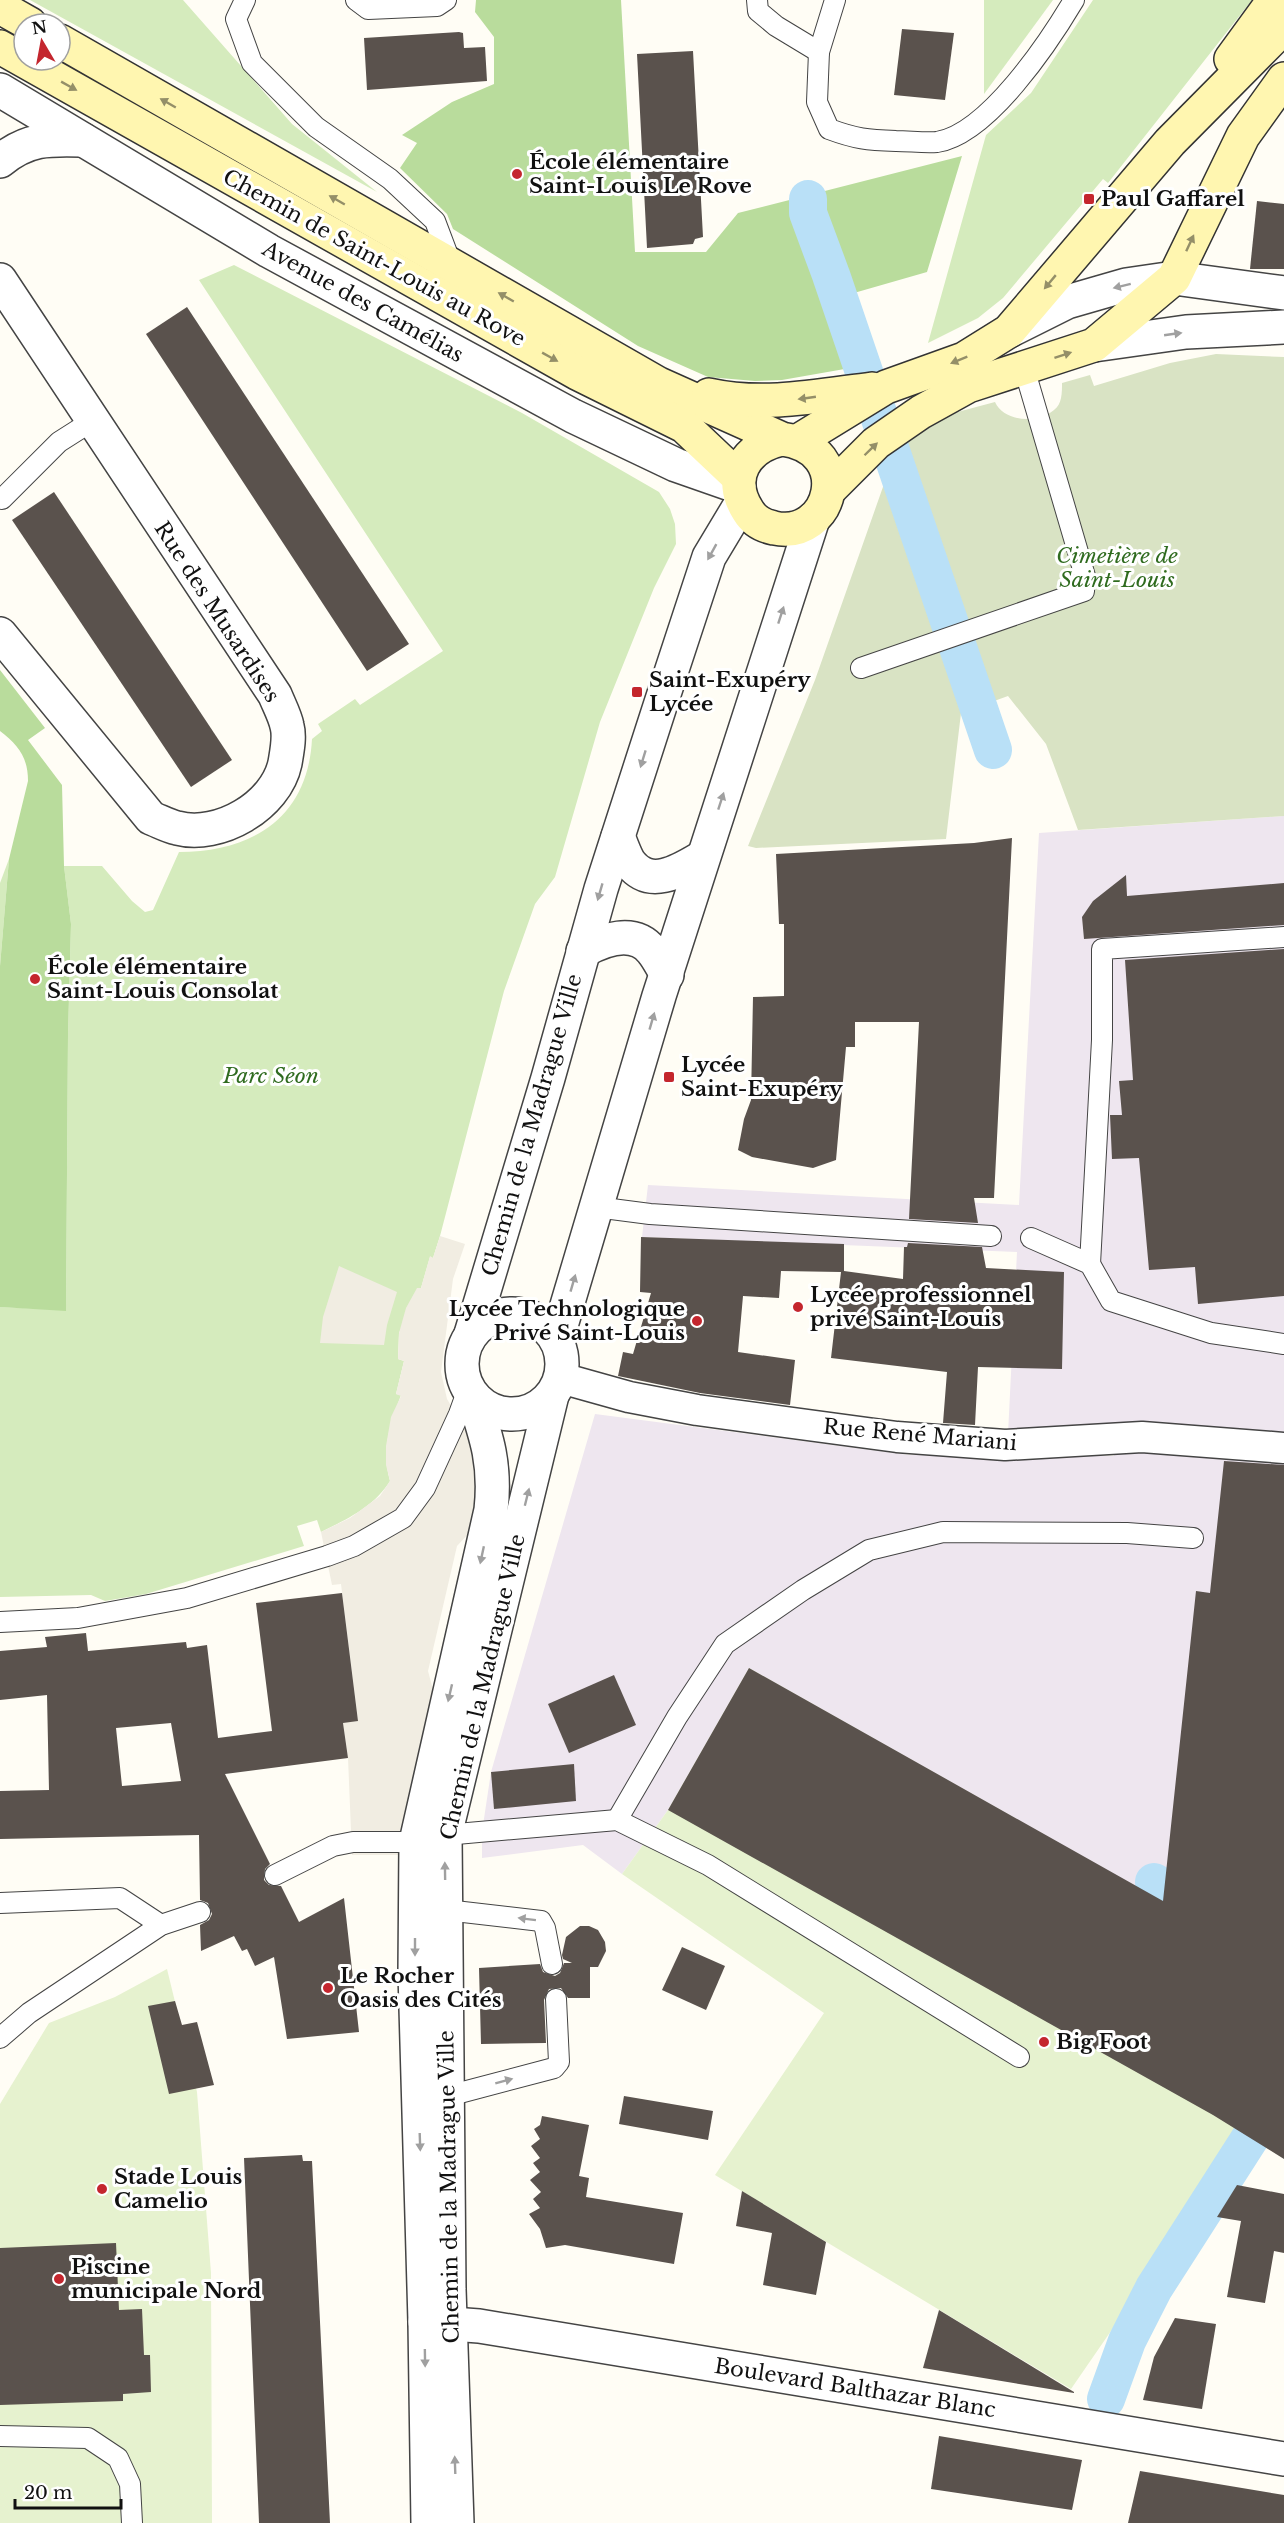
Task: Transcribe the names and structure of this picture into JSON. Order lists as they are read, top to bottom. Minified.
{"streets":{"main road":["Chemin de Saint-Louis au Rove"],"street":["Avenue des Camélias","Rue des Musardises","Chemin de la Madrague Ville","Rue René Mariani","Boulevard Balthazar Blanc"]},"crossings":[["Chemin de Saint-Louis au Rove","Avenue des Camélias"],["Chemin de Saint-Louis au Rove","Chemin de la Madrague Ville"],["Avenue des Camélias","Chemin de la Madrague Ville"],["Chemin de la Madrague Ville","Rue René Mariani"],["Chemin de la Madrague Ville","Boulevard Balthazar Blanc"]],"parks":["Cimetière de Saint-Louis","Parc Séon"],"places":{"other":["École élémentaire Saint-Louis Le Rove","École élémentaire Saint-Louis Consolat","Lycée professionnel privé Saint-Louis","Lycée Technologique Privé Saint-Louis","Le Rocher Oasis des Cités","Big Foot","Stade Louis Camelio","Piscine municipale Nord"],"transit":["Paul Gaffarel","Saint-Exupéry Lycée","Lycée Saint-Exupéry"]},"scale_bar":"20 m","north":"top"}
